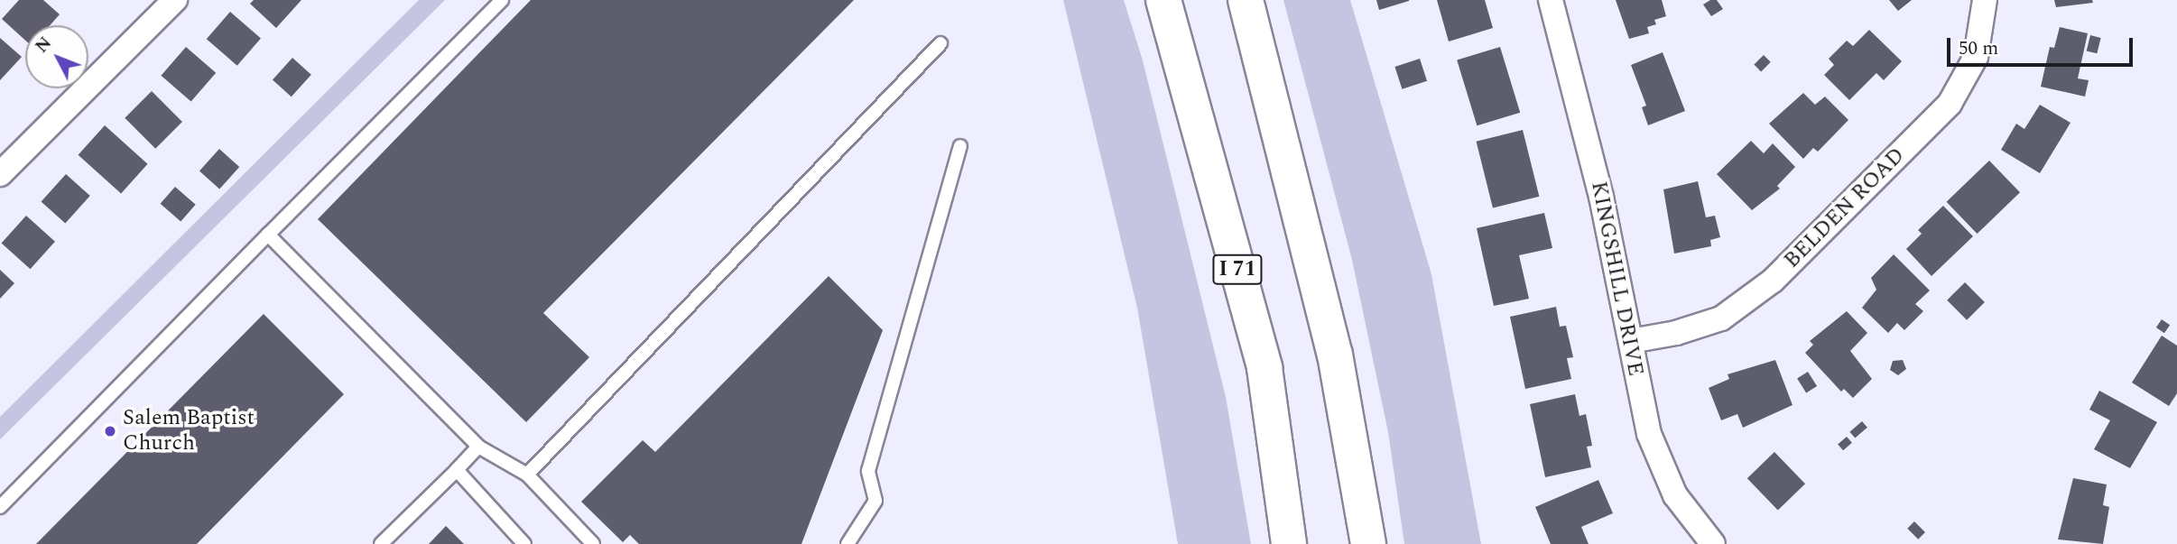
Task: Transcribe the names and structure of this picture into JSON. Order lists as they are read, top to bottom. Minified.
{"streets":{"highway":["I 71"],"street":["BELDEN ROAD","KINGSHILL DRIVE"]},"crossings":[["BELDEN ROAD","KINGSHILL DRIVE"]],"places":["Salem Baptist Church"],"scale_bar":"50 m","north":"top left"}
